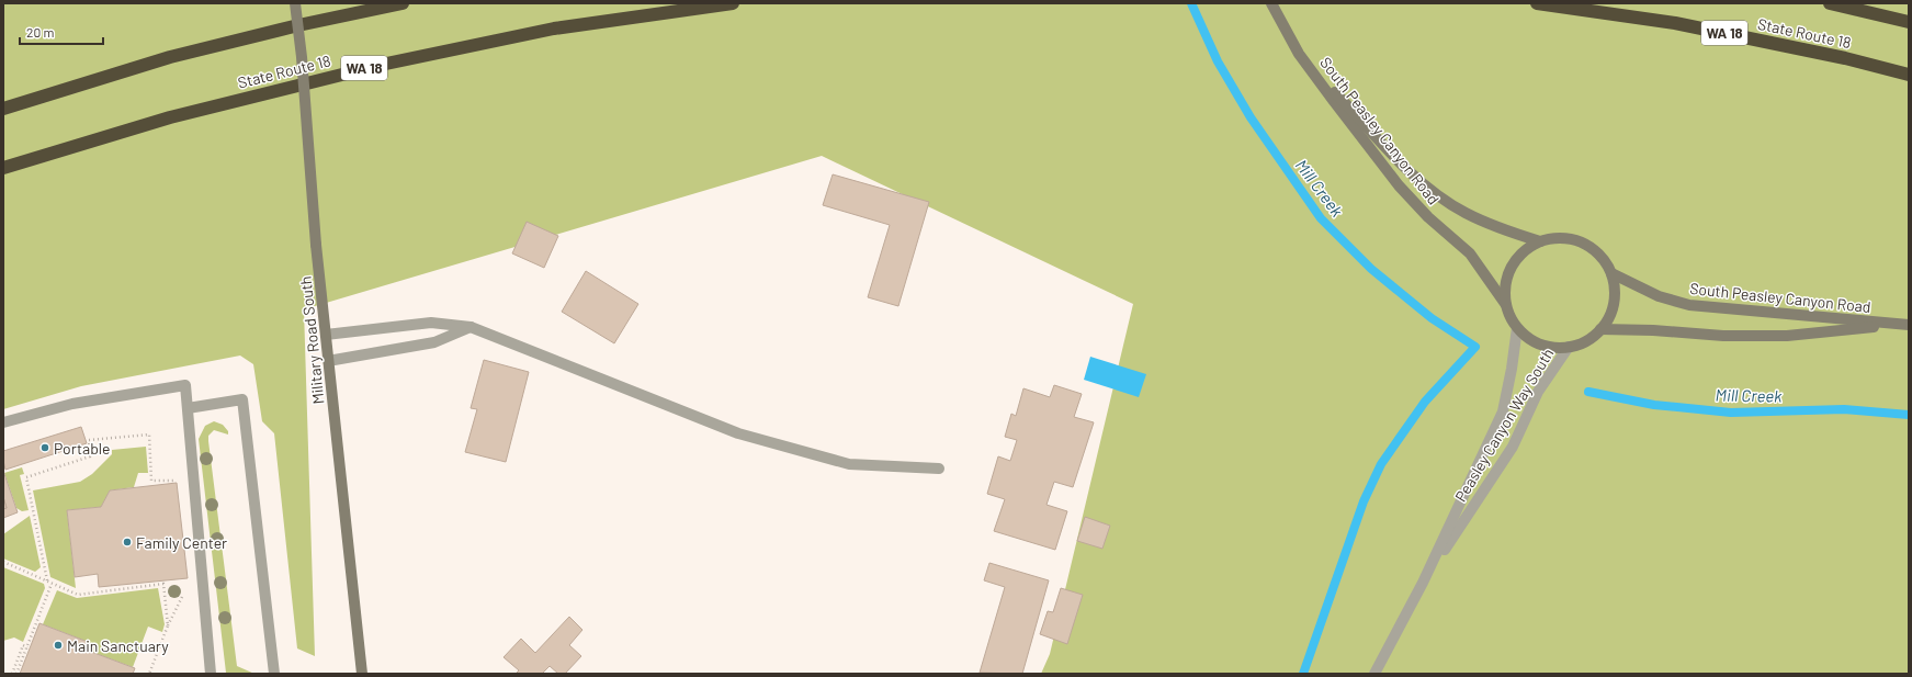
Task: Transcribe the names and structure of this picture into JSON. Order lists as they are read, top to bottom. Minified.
{"streets":{"highway":["WA 18","State Route 18"],"main road":["South Peasley Canyon Road","Military Road South"],"street":["Peasley Canyon Way South"]},"crossings":[["South Peasley Canyon Road","Peasley Canyon Way South"]],"water":["Mill Creek"],"places":["Portable","Family Center","Main Sanctuary"],"scale_bar":"20 m"}
